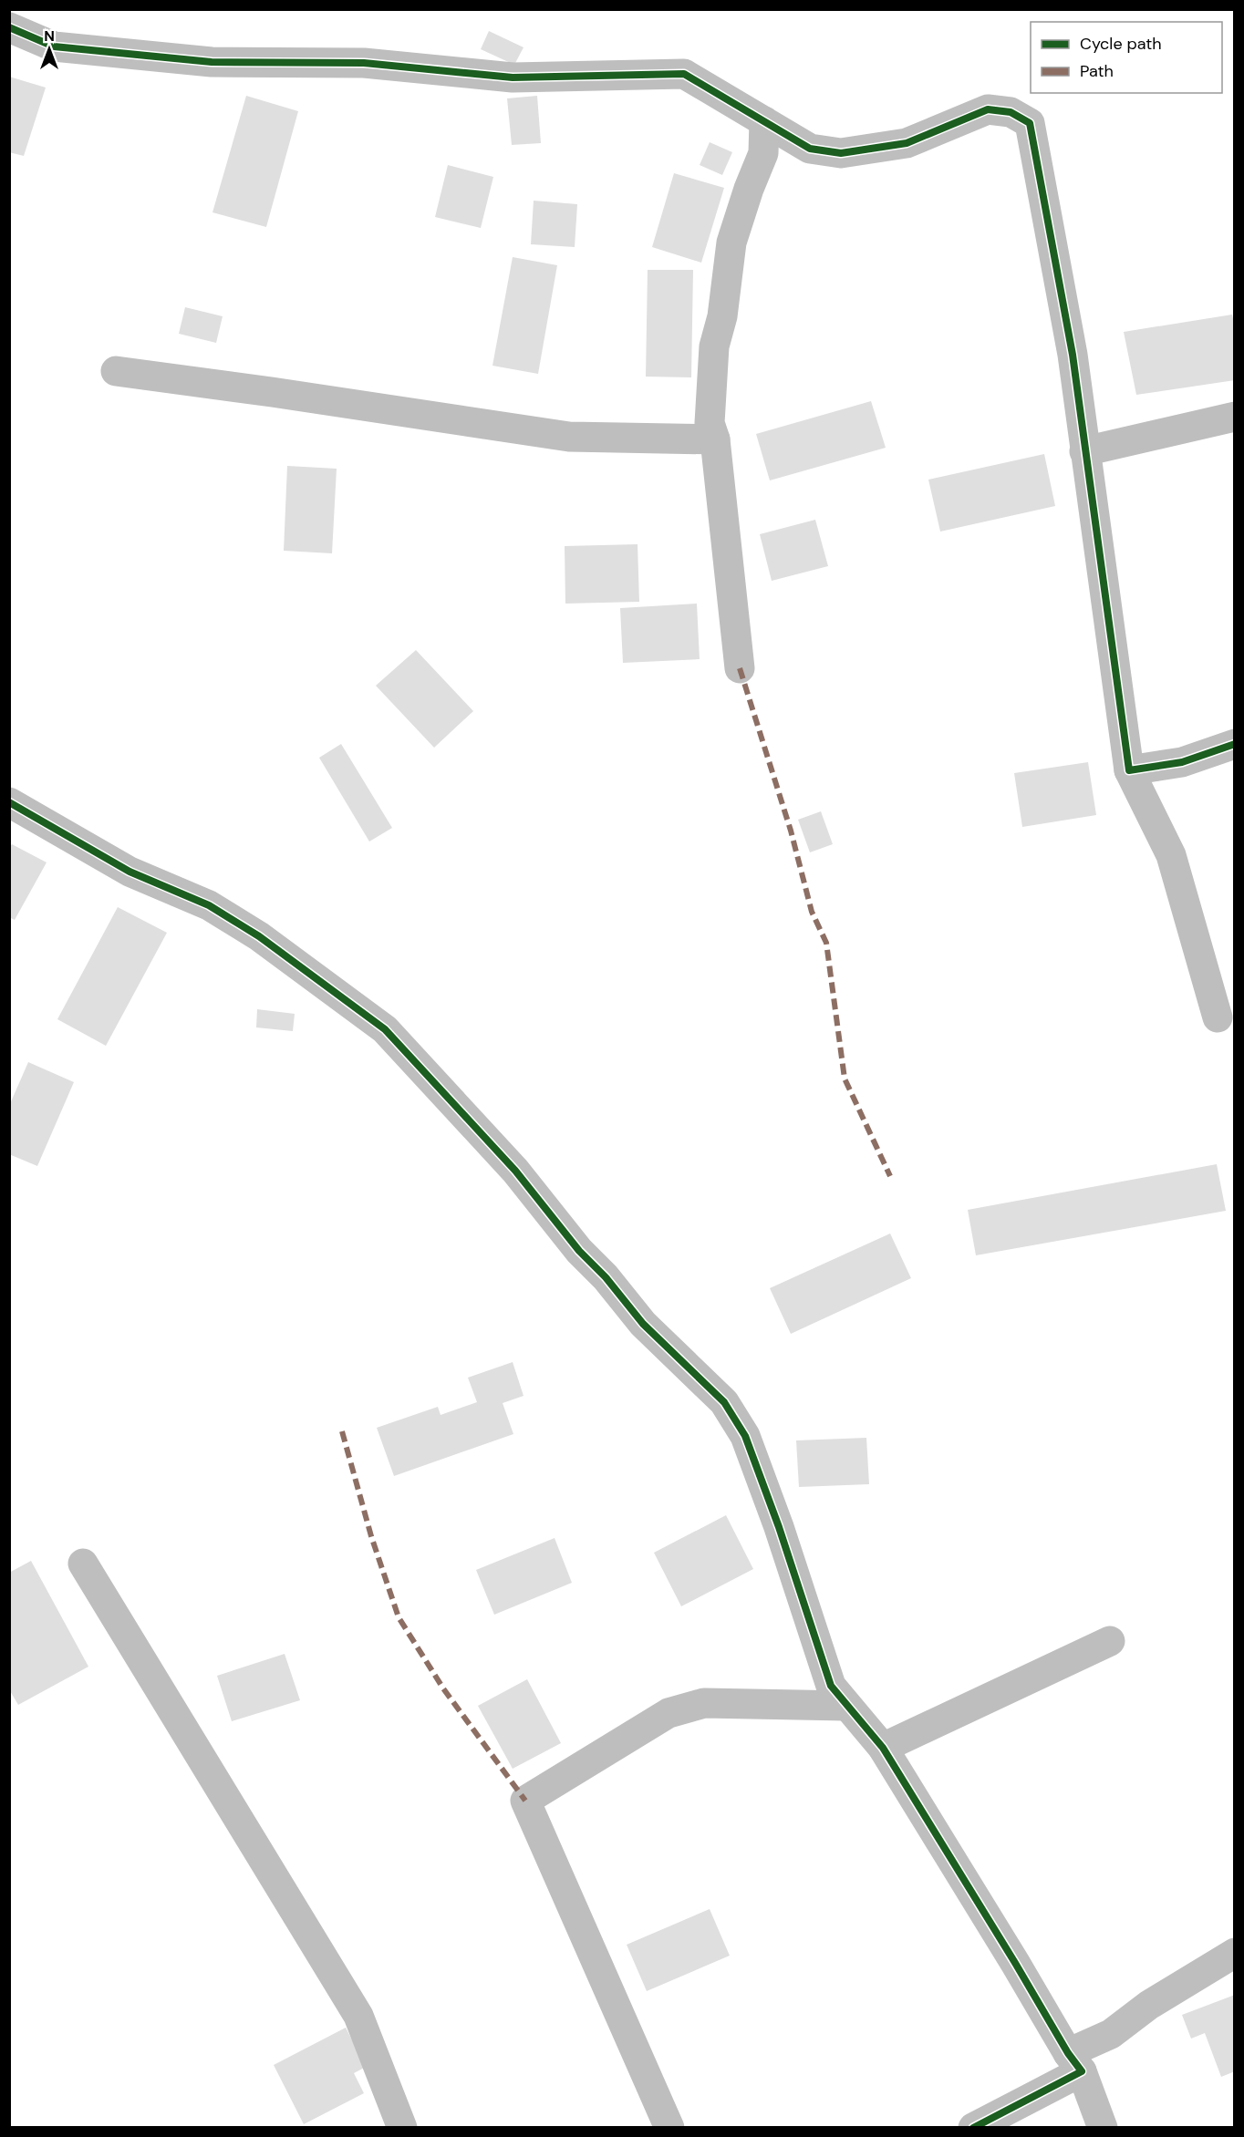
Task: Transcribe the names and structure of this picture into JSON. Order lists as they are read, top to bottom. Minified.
{"legend":["Cycle path","Path"],"north":"top"}
